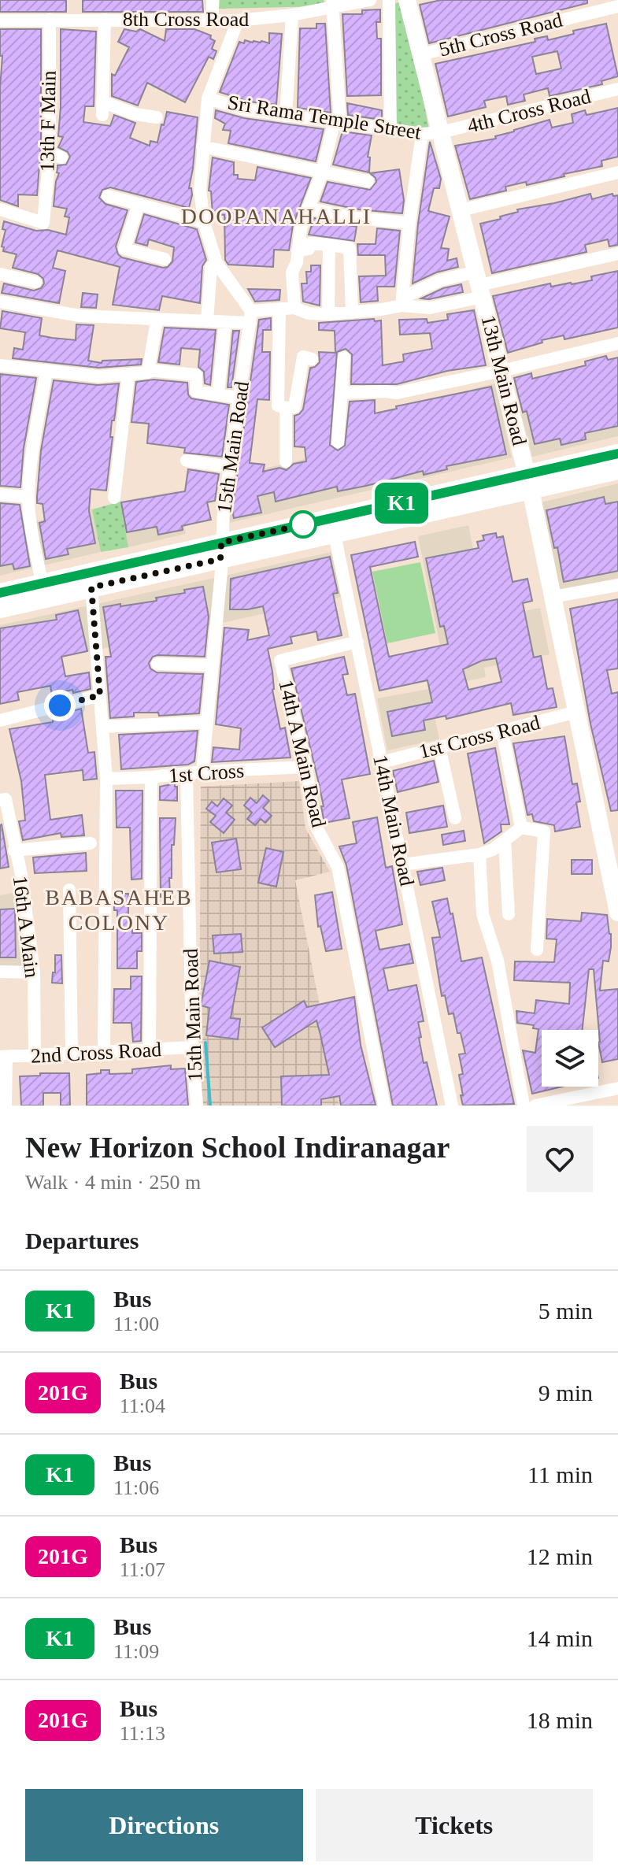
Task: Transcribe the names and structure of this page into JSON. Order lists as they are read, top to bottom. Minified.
{"streets":{"street":["8th Cross Road","5th Cross Road","4th Cross Road","Sri Rama Temple Street","13th F Main","13th Main Road","15th Main Road","1st Cross Road","14th A Main Road","1st Cross","14th Main Road","16th A Main","2nd Cross Road"]},"crossings":[["8th Cross Road","13th F Main"],["5th Cross Road","13th Main Road"],["4th Cross Road","Sri Rama Temple Street"],["4th Cross Road","13th Main Road"],["Sri Rama Temple Street","13th Main Road"],["13th Main Road","1st Cross Road"],["15th Main Road","1st Cross"],["15th Main Road","2nd Cross Road"],["1st Cross Road","14th Main Road"],["14th A Main Road","1st Cross"],["14th A Main Road","14th Main Road"],["16th A Main","2nd Cross Road"]],"districts":["DOOPANAHALLI","BABASAHEB COLONY"],"lines":["bus line K1"],"page":{"on_map":"K1","heading":[["New Horizon School Indiranagar","Walk · 4 min · 250 m"],"Departures"],"list":[{"mark":"K1","name":"Bus","note":"11:00","value":"5 min"},{"mark":"201G","name":"Bus","note":"11:04","value":"9 min"},{"mark":"K1","name":"Bus","note":"11:06","value":"11 min"},{"mark":"201G","name":"Bus","note":"11:07","value":"12 min"},{"mark":"K1","name":"Bus","note":"11:09","value":"14 min"},{"mark":"201G","name":"Bus","note":"11:13","value":"18 min"}],"buttons":["Directions","Tickets"]}}
